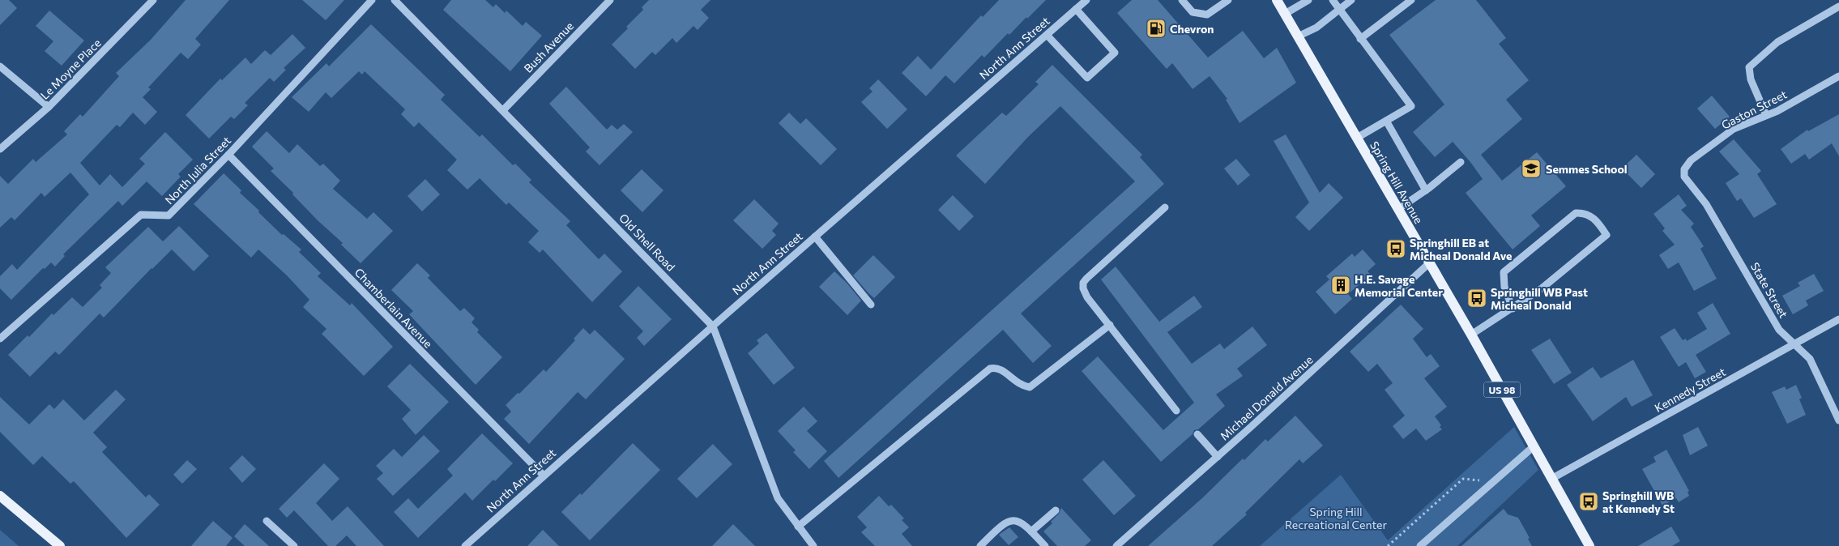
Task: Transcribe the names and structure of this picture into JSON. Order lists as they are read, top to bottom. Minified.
{"streets":{"main road":["Spring Hill Avenue","US 98"],"street":["Bush Avenue","North Ann Street","Le Moyne Place","Gaston Street","North Julia Street","Old Shell Road","State Street","Chamberlain Avenue","Kennedy Street","Michael Donald Avenue"]},"crossings":[["Bush Avenue","Old Shell Road"],["North Ann Street","Old Shell Road"],["North Ann Street","Chamberlain Avenue"],["Gaston Street","State Street"],["North Julia Street","Chamberlain Avenue"],["Spring Hill Avenue","Kennedy Street"],["Spring Hill Avenue","Michael Donald Avenue"],["State Street","Kennedy Street"]],"parks":["Spring Hill Recreational Center"],"places":{"fuel station":["Chevron"],"school or university":["Semmes School"],"bus stop":["Springhill EB at Micheal Donald Ave","Springhill WB Past Micheal Donald","Springhill WB at Kennedy St"],"building":["H.E. Savage Memorial Center"]}}
